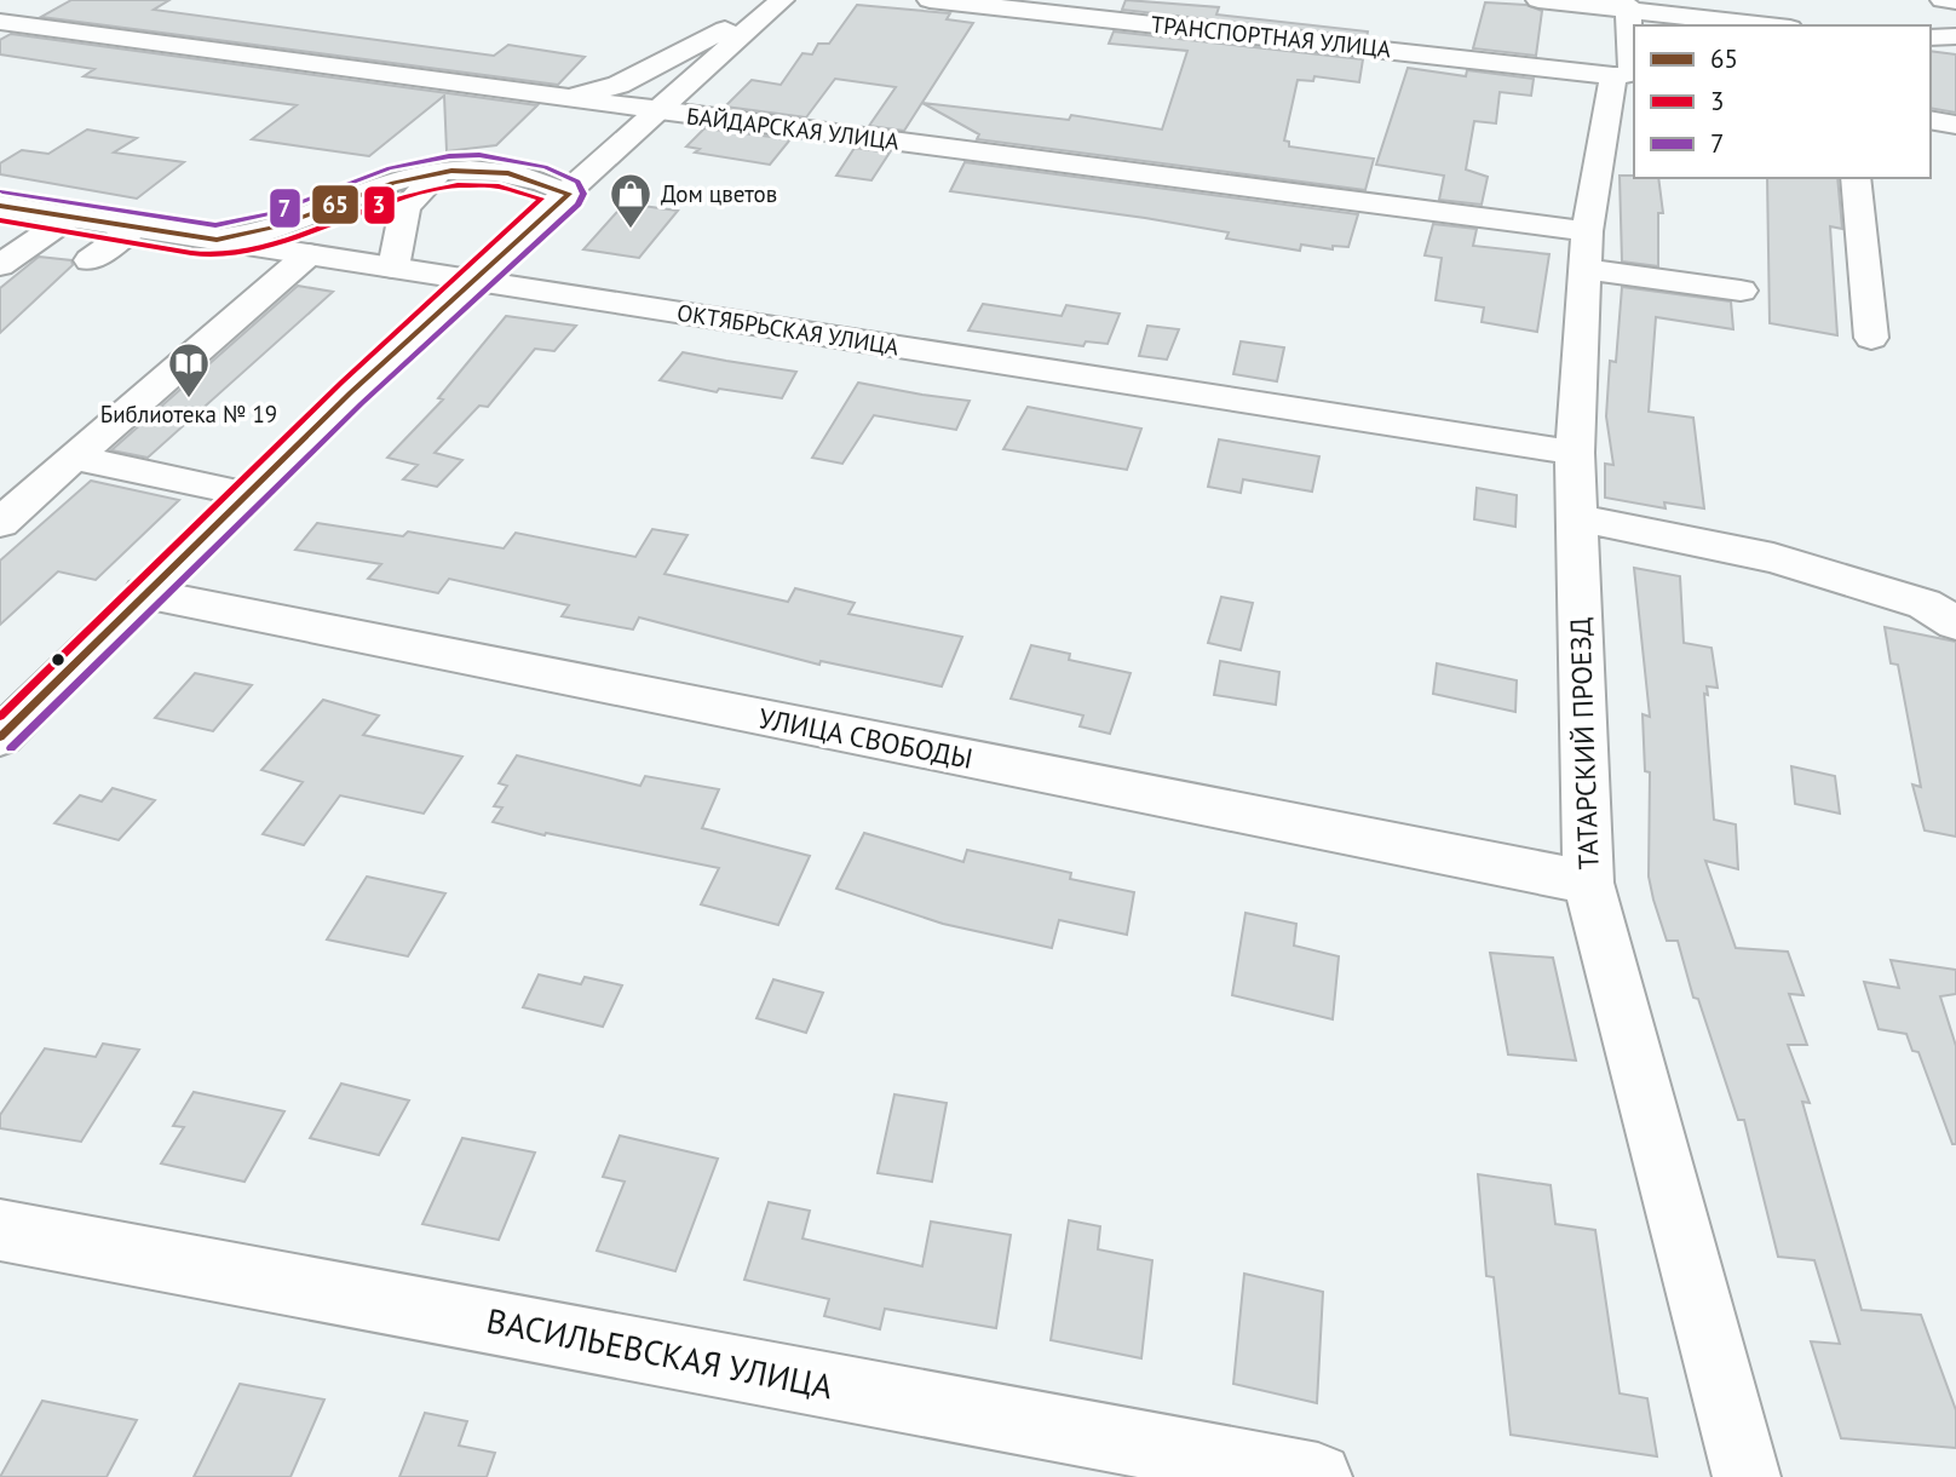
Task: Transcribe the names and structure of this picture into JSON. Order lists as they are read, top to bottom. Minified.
{"streets":{"main road":["ТРАНСПОРТНАЯ УЛИЦА","БАЙДАРСКАЯ УЛИЦА","ОКТЯБРЬСКАЯ УЛИЦА","УЛИЦА СВОБОДЫ","ТАТАРСКИЙ ПРОЕЗД","ВАСИЛЬЕВСКАЯ УЛИЦА"]},"crossings":[["ТРАНСПОРТНАЯ УЛИЦА","ТАТАРСКИЙ ПРОЕЗД"],["БАЙДАРСКАЯ УЛИЦА","ТАТАРСКИЙ ПРОЕЗД"],["ОКТЯБРЬСКАЯ УЛИЦА","ТАТАРСКИЙ ПРОЕЗД"],["УЛИЦА СВОБОДЫ","ТАТАРСКИЙ ПРОЕЗД"]],"places":{"shop":["Дом цветов"],"library":["Библиотека № 19"]},"lines":["transit line 7","transit line 65","transit line 3"],"legend":["65","3","7"]}
